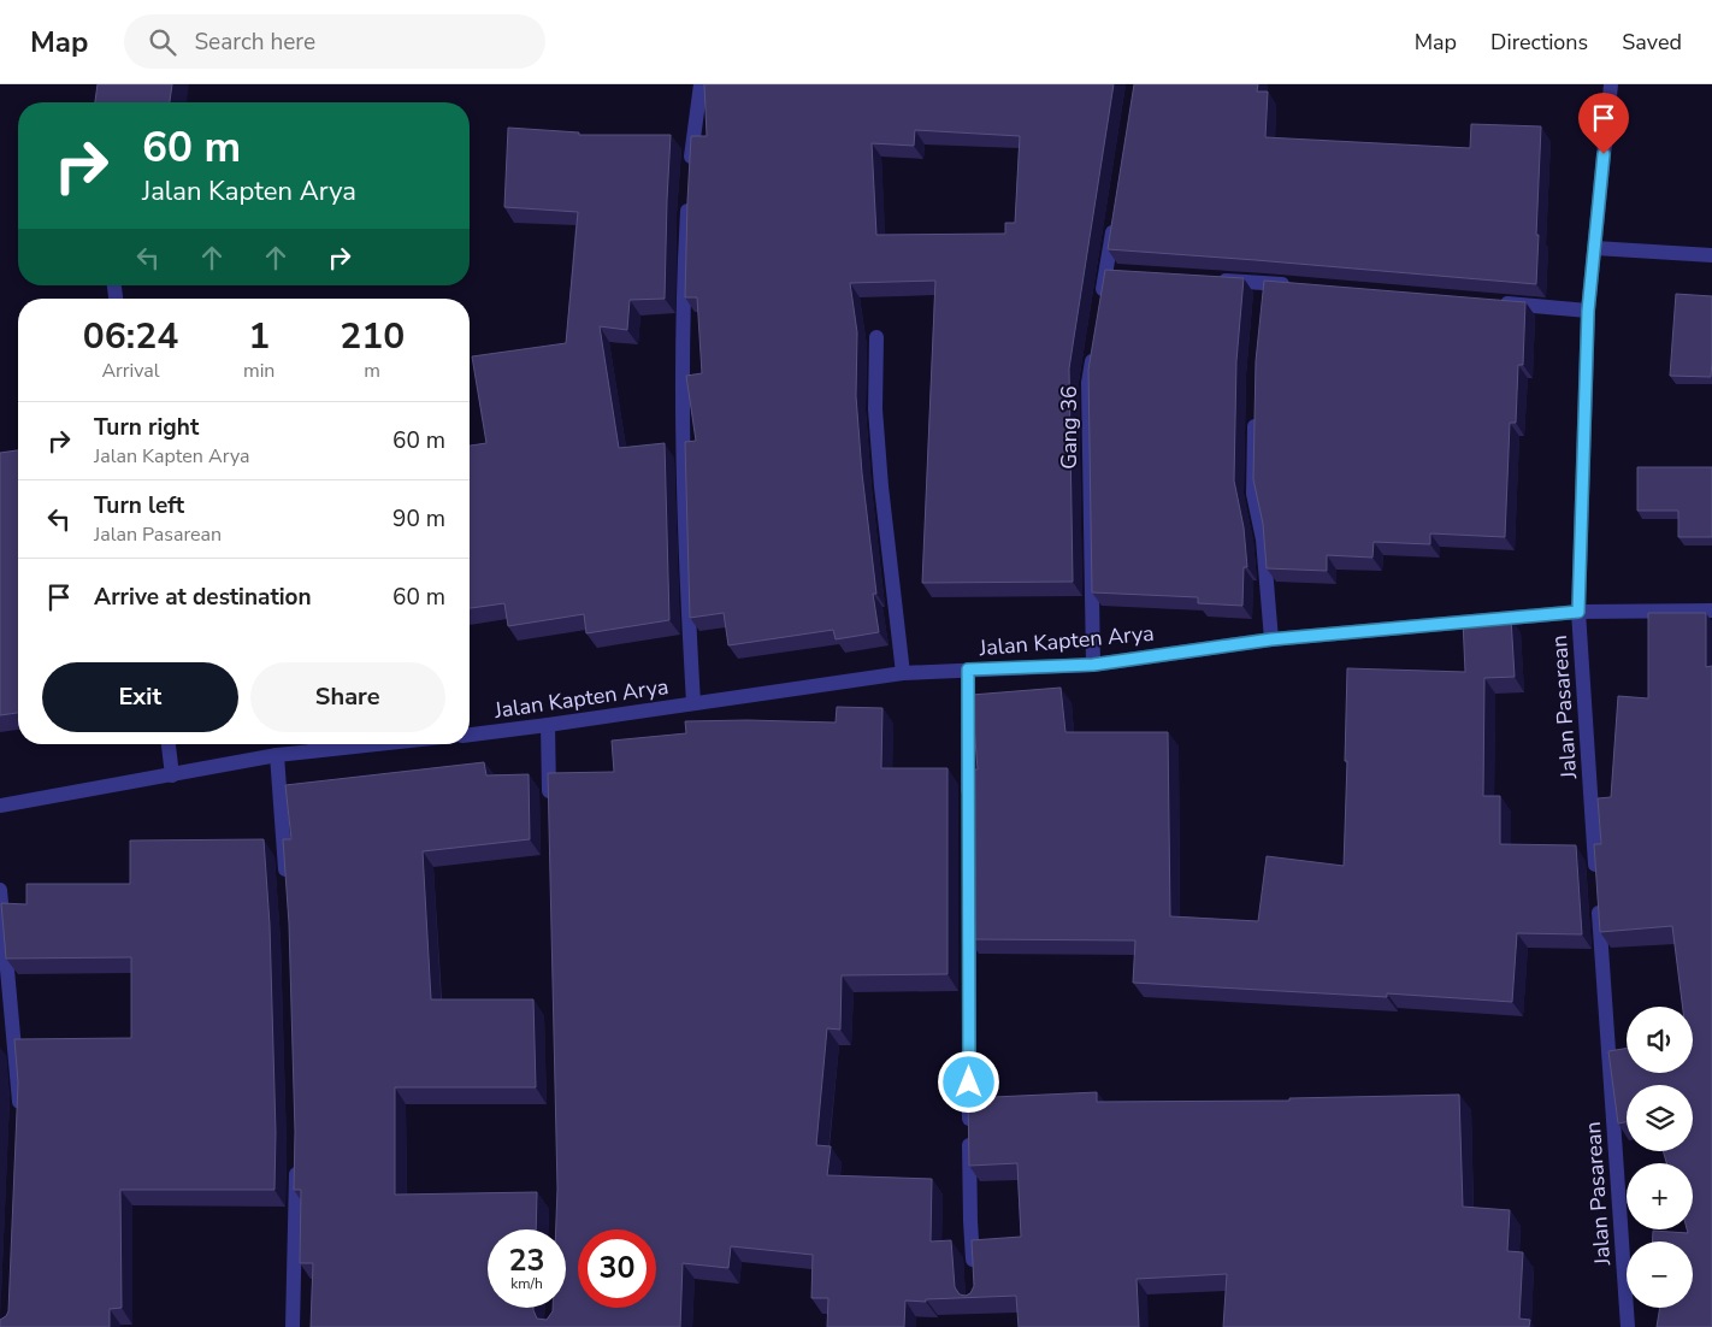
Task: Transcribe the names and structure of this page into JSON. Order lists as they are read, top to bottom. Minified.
{"streets":{"street":["Gang 36","Jalan Kapten Arya","Jalan Pasarean"]},"crossings":[["Gang 36","Jalan Kapten Arya"],["Jalan Kapten Arya","Jalan Pasarean"]],"page":{"header":"Map","search":"Search here","nav":["Map","Directions","Saved"],"turn":["60 m","Jalan Kapten Arya"],"eta":["06:24","Arrival","1","min","210","m"],"list":[{"name":"Turn right","note":"Jalan Kapten Arya","value":"60 m"},{"name":"Turn left","note":"Jalan Pasarean","value":"90 m"},{"name":"Arrive at destination","value":"60 m"}],"buttons":["Exit","Share"],"map_buttons":["+","−"],"speed":"23 km/h","limit":"30"}}
